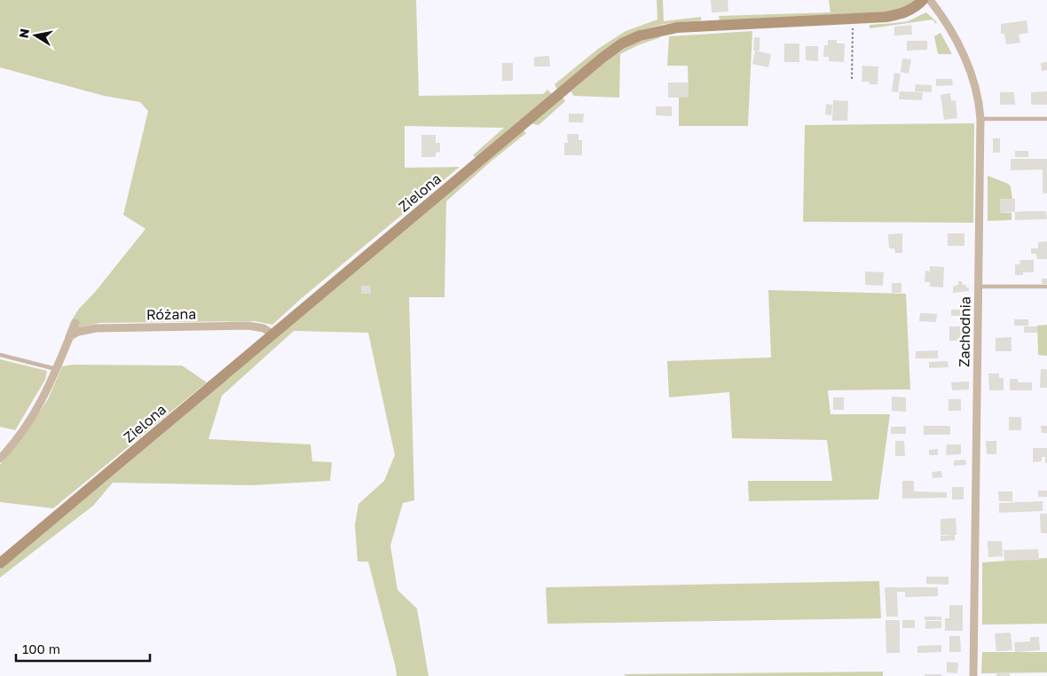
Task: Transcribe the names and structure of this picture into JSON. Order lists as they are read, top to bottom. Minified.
{"streets":{"street":["Zielona","Różana","Zachodnia"]},"crossings":[["Zielona","Różana"]],"scale_bar":"100 m","north":"left"}
